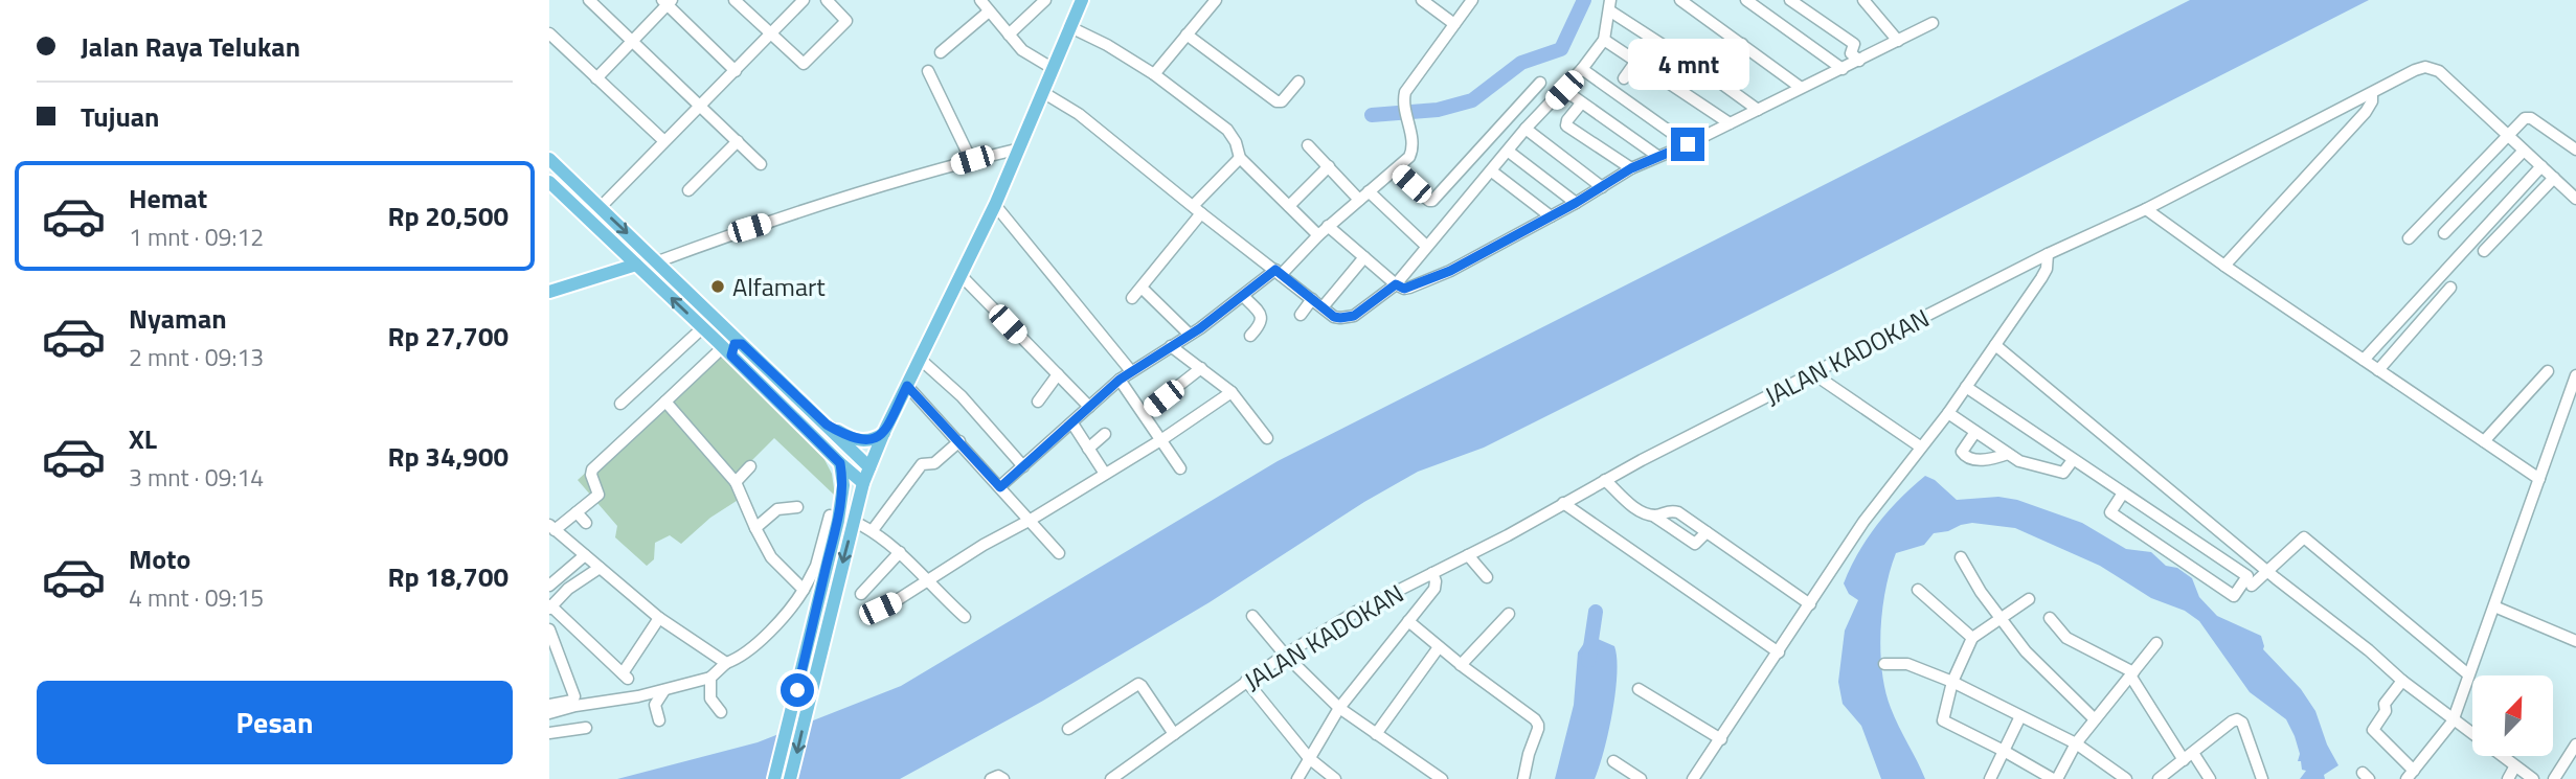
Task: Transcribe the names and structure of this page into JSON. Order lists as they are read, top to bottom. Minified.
{"streets":{"street":["JALAN KADOKAN"]},"places":["Alfamart"],"north":"top right","page":{"banner":["Jalan Raya Telukan","Tujuan"],"bubble":"4 mnt","list":[{"name":"Hemat","note":"1 mnt · 09:12","value":"Rp 20,500"},{"name":"Nyaman","note":"2 mnt · 09:13","value":"Rp 27,700"},{"name":"XL","note":"3 mnt · 09:14","value":"Rp 34,900"},{"name":"Moto","note":"4 mnt · 09:15","value":"Rp 18,700"}],"buttons":"Pesan"}}
